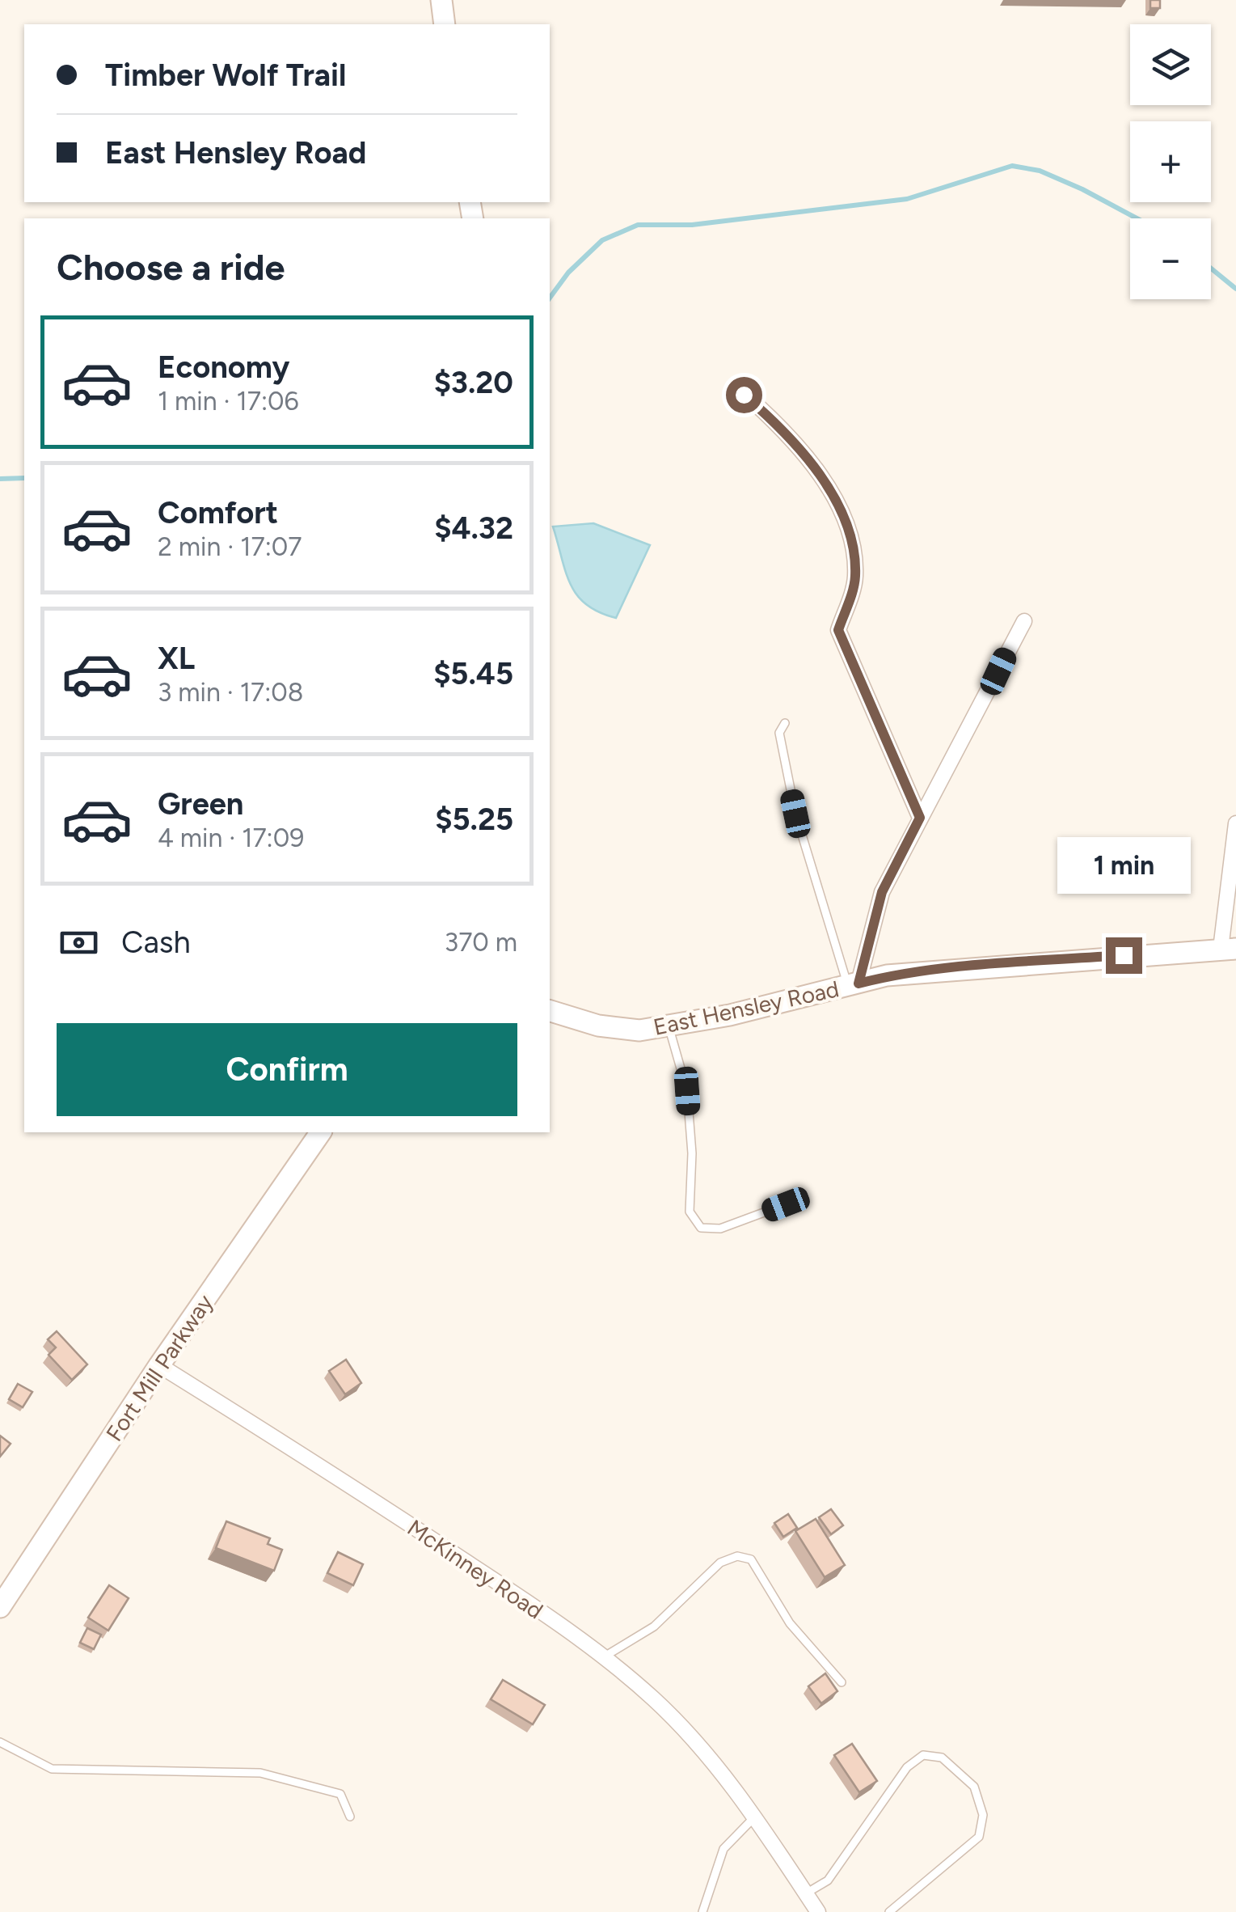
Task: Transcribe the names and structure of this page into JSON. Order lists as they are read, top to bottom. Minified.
{"streets":{"main road":["East Hensley Road","Fort Mill Parkway"],"street":["McKinney Road"]},"crossings":[["Fort Mill Parkway","McKinney Road"]],"page":{"map_buttons":["+","−"],"banner":["Timber Wolf Trail","East Hensley Road"],"heading":"Choose a ride","list":[{"name":"Economy","note":"1 min · 17:06","value":"$3.20"},{"name":"Comfort","note":"2 min · 17:07","value":"$4.32"},{"name":"XL","note":"3 min · 17:08","value":"$5.45"},{"name":"Green","note":"4 min · 17:09","value":"$5.25"}],"bubble":"1 min","pay":["Cash","370 m"],"buttons":"Confirm"}}
